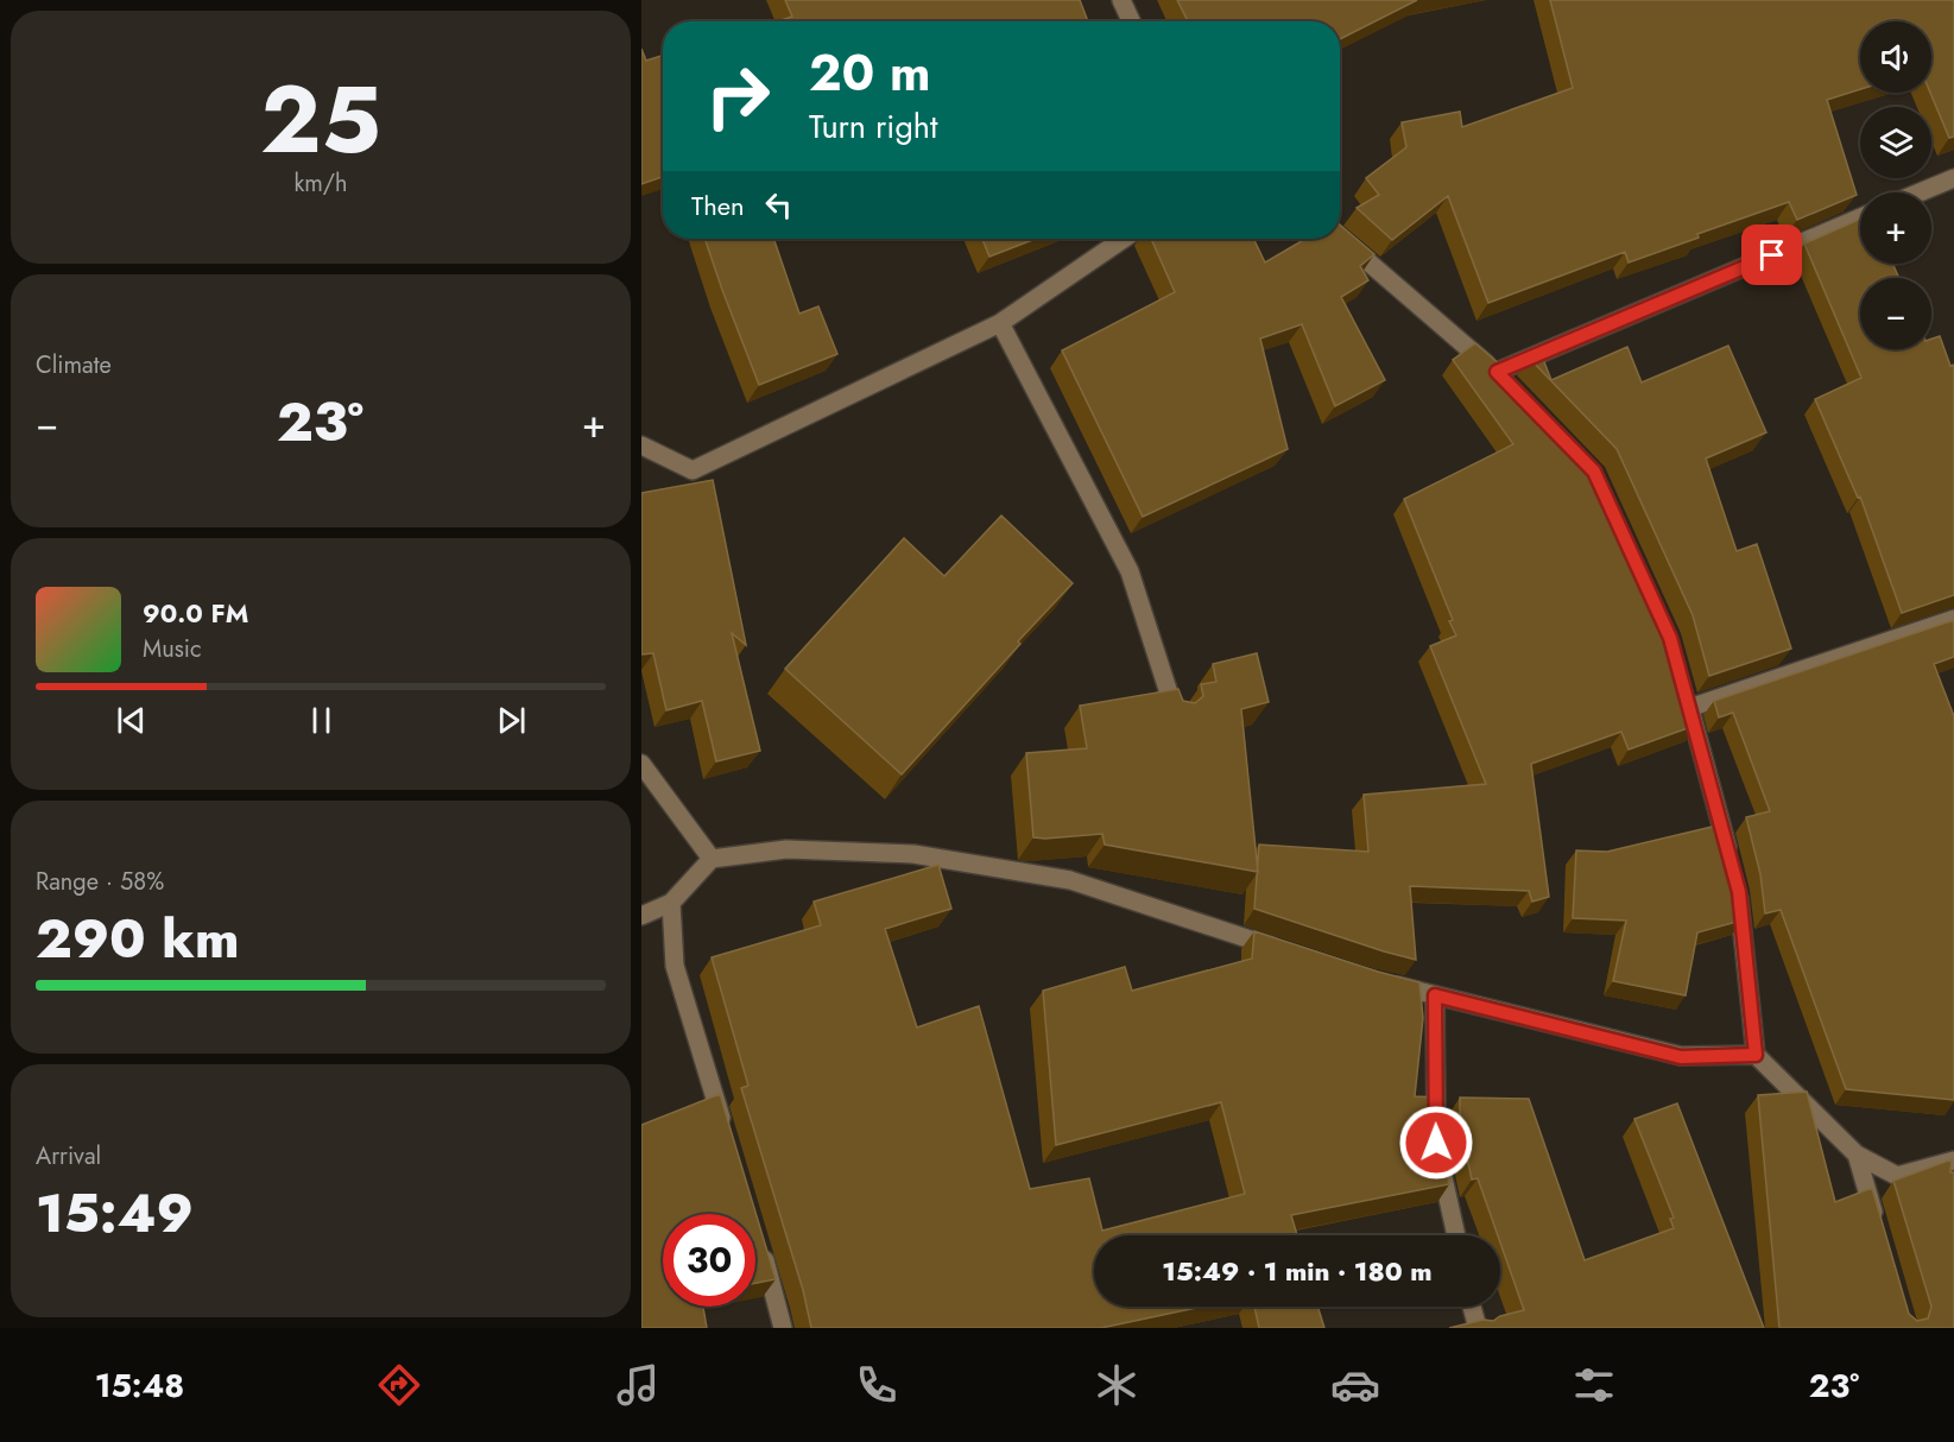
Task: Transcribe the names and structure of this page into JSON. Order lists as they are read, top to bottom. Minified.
{"page":{"tile":[["25","km/h"],"Climate",["Range · 58%","290 km"],["Arrival","15:49"]],"map_buttons":["+","−"],"turn":["20 m","Turn right"],"then":"Then","heat":["−","23°","+"],"song":["90.0 FM","Music"],"limit":"30","trip":"15:49 · 1 min · 180 m","tabs":["15:48","23°"]}}
